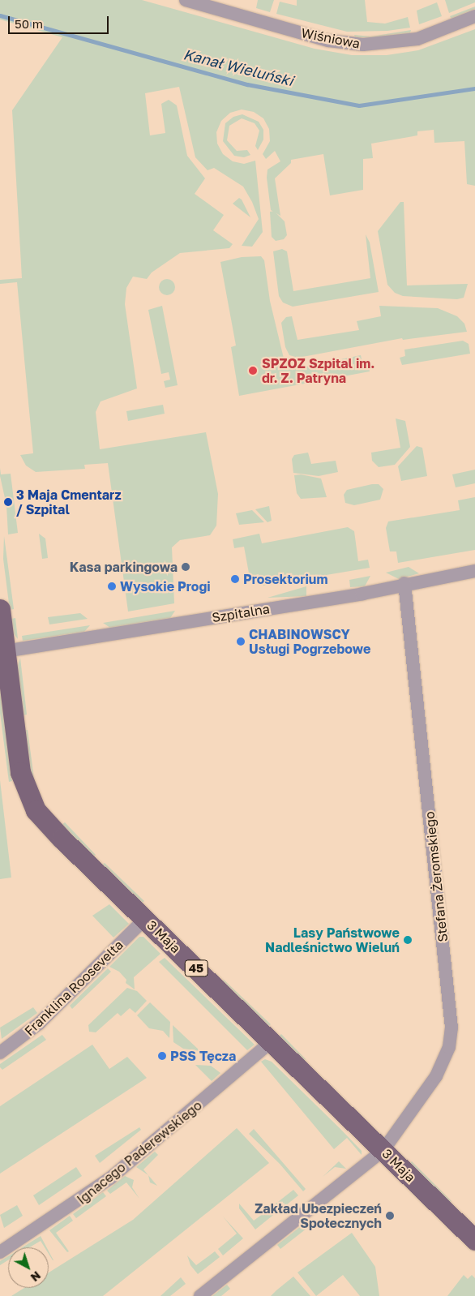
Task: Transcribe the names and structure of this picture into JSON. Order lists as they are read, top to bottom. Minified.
{"streets":{"main road":["3 Maja","45"],"street":["Wiśniowa","Szpitalna","Stefana Żeromskiego","Franklina Roosevelta","Ignacego Paderewskiego"]},"crossings":[["Szpitalna","Stefana Żeromskiego"],["Szpitalna","3 Maja"],["Stefana Żeromskiego","3 Maja"],["3 Maja","Franklina Roosevelta"],["3 Maja","Ignacego Paderewskiego"]],"water":["Kanał Wieluński"],"places":["SPZOZ Szpital im. dr. Z. Patryna","3 Maja Cmentarz / Szpital","Kasa parkingowa","Prosektorium","Wysokie Progi","CHABINOWSCY Usługi Pogrzebowe","Lasy Państwowe Nadleśnictwo Wieluń","PSS Tęcza","Zakład Ubezpieczeń Społecznych"],"scale_bar":"50 m","north":"bottom right"}
